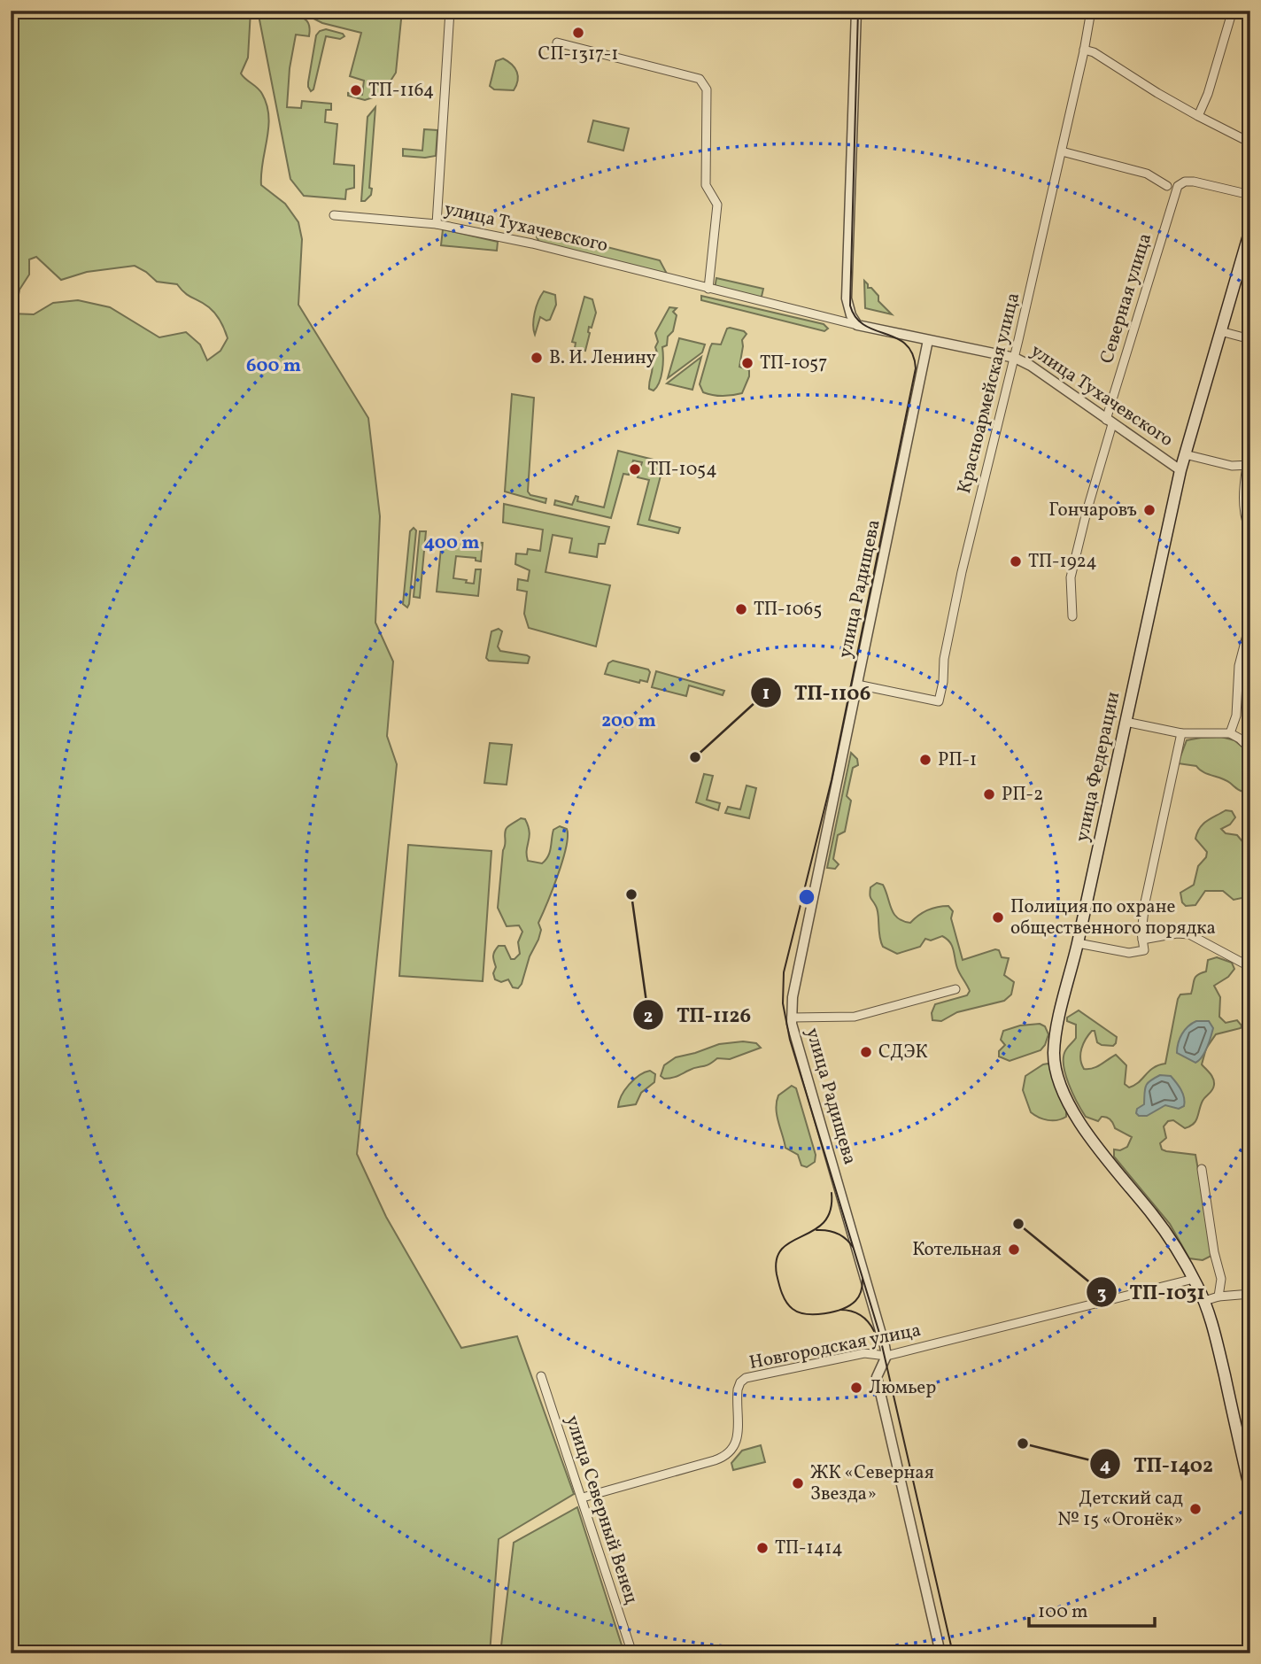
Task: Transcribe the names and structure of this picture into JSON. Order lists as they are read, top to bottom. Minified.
{"streets":{"main road":["улица Федерации"],"street":["улица Тухачевского","Северная улица","Красноармейская улица","улица Радищева","Новгородская улица","улица Северный Венец"]},"crossings":[["улица Тухачевского","Северная улица"],["улица Тухачевского","Красноармейская улица"],["улица Тухачевского","улица Радищева"],["улица Тухачевского","улица Федерации"],["Красноармейская улица","улица Радищева"],["улица Радищева","Новгородская улица"],["улица Федерации","Новгородская улица"],["Новгородская улица","улица Северный Венец"]],"places":["СП-1317-1","ТП-1164","В. И. Ленину","ТП-1057","ТП-1054","Гончаровъ","ТП-1924","ТП-1065","ТП-1106","РП-1","РП-2","ТП-1126","Полиция по охране общественного порядка","СДЭК","ТП-1031","Котельная","Люмьер","ТП-1402","ЖК «Северная Звезда»","Детский сад № 15 «Огонёк»","ТП-1414"],"scale_bar":"100 m","rings":["600 m","400 m","200 m"]}
